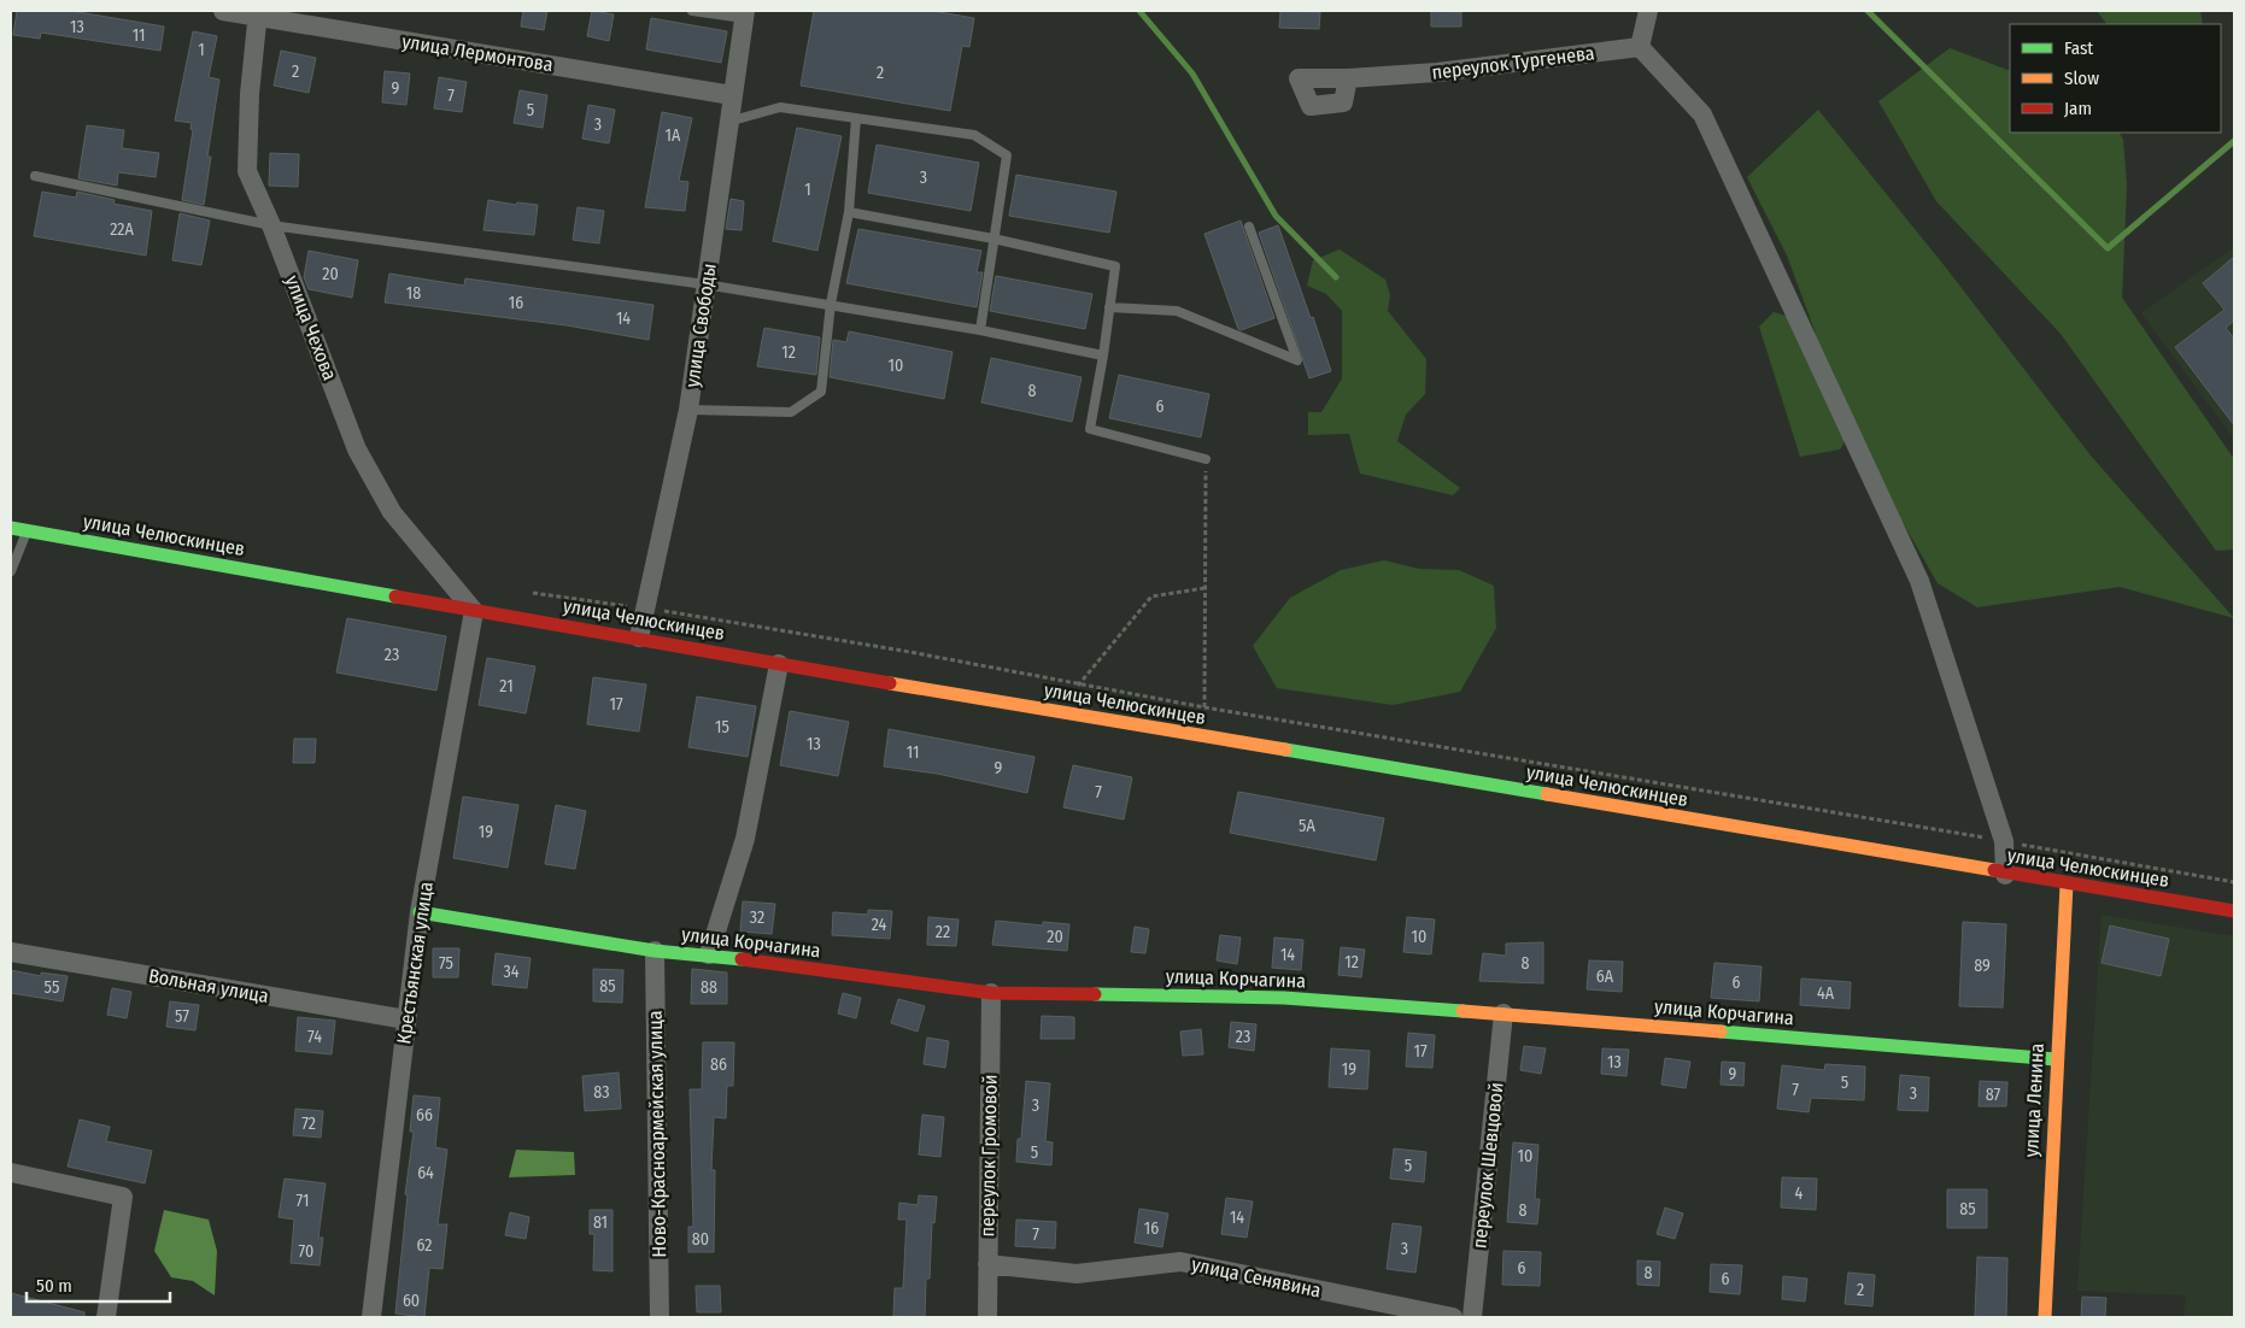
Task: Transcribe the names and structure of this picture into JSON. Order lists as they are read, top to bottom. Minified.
{"streets":{"main road":["улица Челюскинцев","улица Корчагина","улица Ленина"],"street":["улица Лермонтова","переулок Тургенева","улица Свободы","улица Чехова","Крестьянская улица","Вольная улица","Ново-Красноармейская улица","переулок Громовой","переулок Шевцовой","улица Сенявина"]},"crossings":[["улица Лермонтова","улица Свободы"],["улица Лермонтова","улица Чехова"],["улица Свободы","улица Челюскинцев"],["улица Чехова","улица Челюскинцев"],["улица Чехова","Крестьянская улица"],["улица Челюскинцев","Крестьянская улица"],["улица Челюскинцев","улица Ленина"],["улица Корчагина","Крестьянская улица"],["улица Корчагина","улица Ленина"],["улица Корчагина","Ново-Красноармейская улица"],["улица Корчагина","переулок Громовой"],["улица Корчагина","переулок Шевцовой"],["Крестьянская улица","Вольная улица"],["переулок Громовой","улица Сенявина"]],"house_numbers":["13","11","1","2","2","9","7","5","3","1А","3","1","22А","20","18","16","14","12","10","8","6","23","21","17","15","13","11","9","7","5А","19","32","24","22","20","10","14","12","75","8","89","34","6А","6","85","55","88","4А","57","74","23","17","13","86","19","9","5","7","83","3","87","3","66","72","5","10","5","64","4","71","85","8","14","81","16","7","80","62","3","70","6","8","6","2","60"],"legend":["Fast","Slow","Jam"],"scale_bar":"50 m"}
